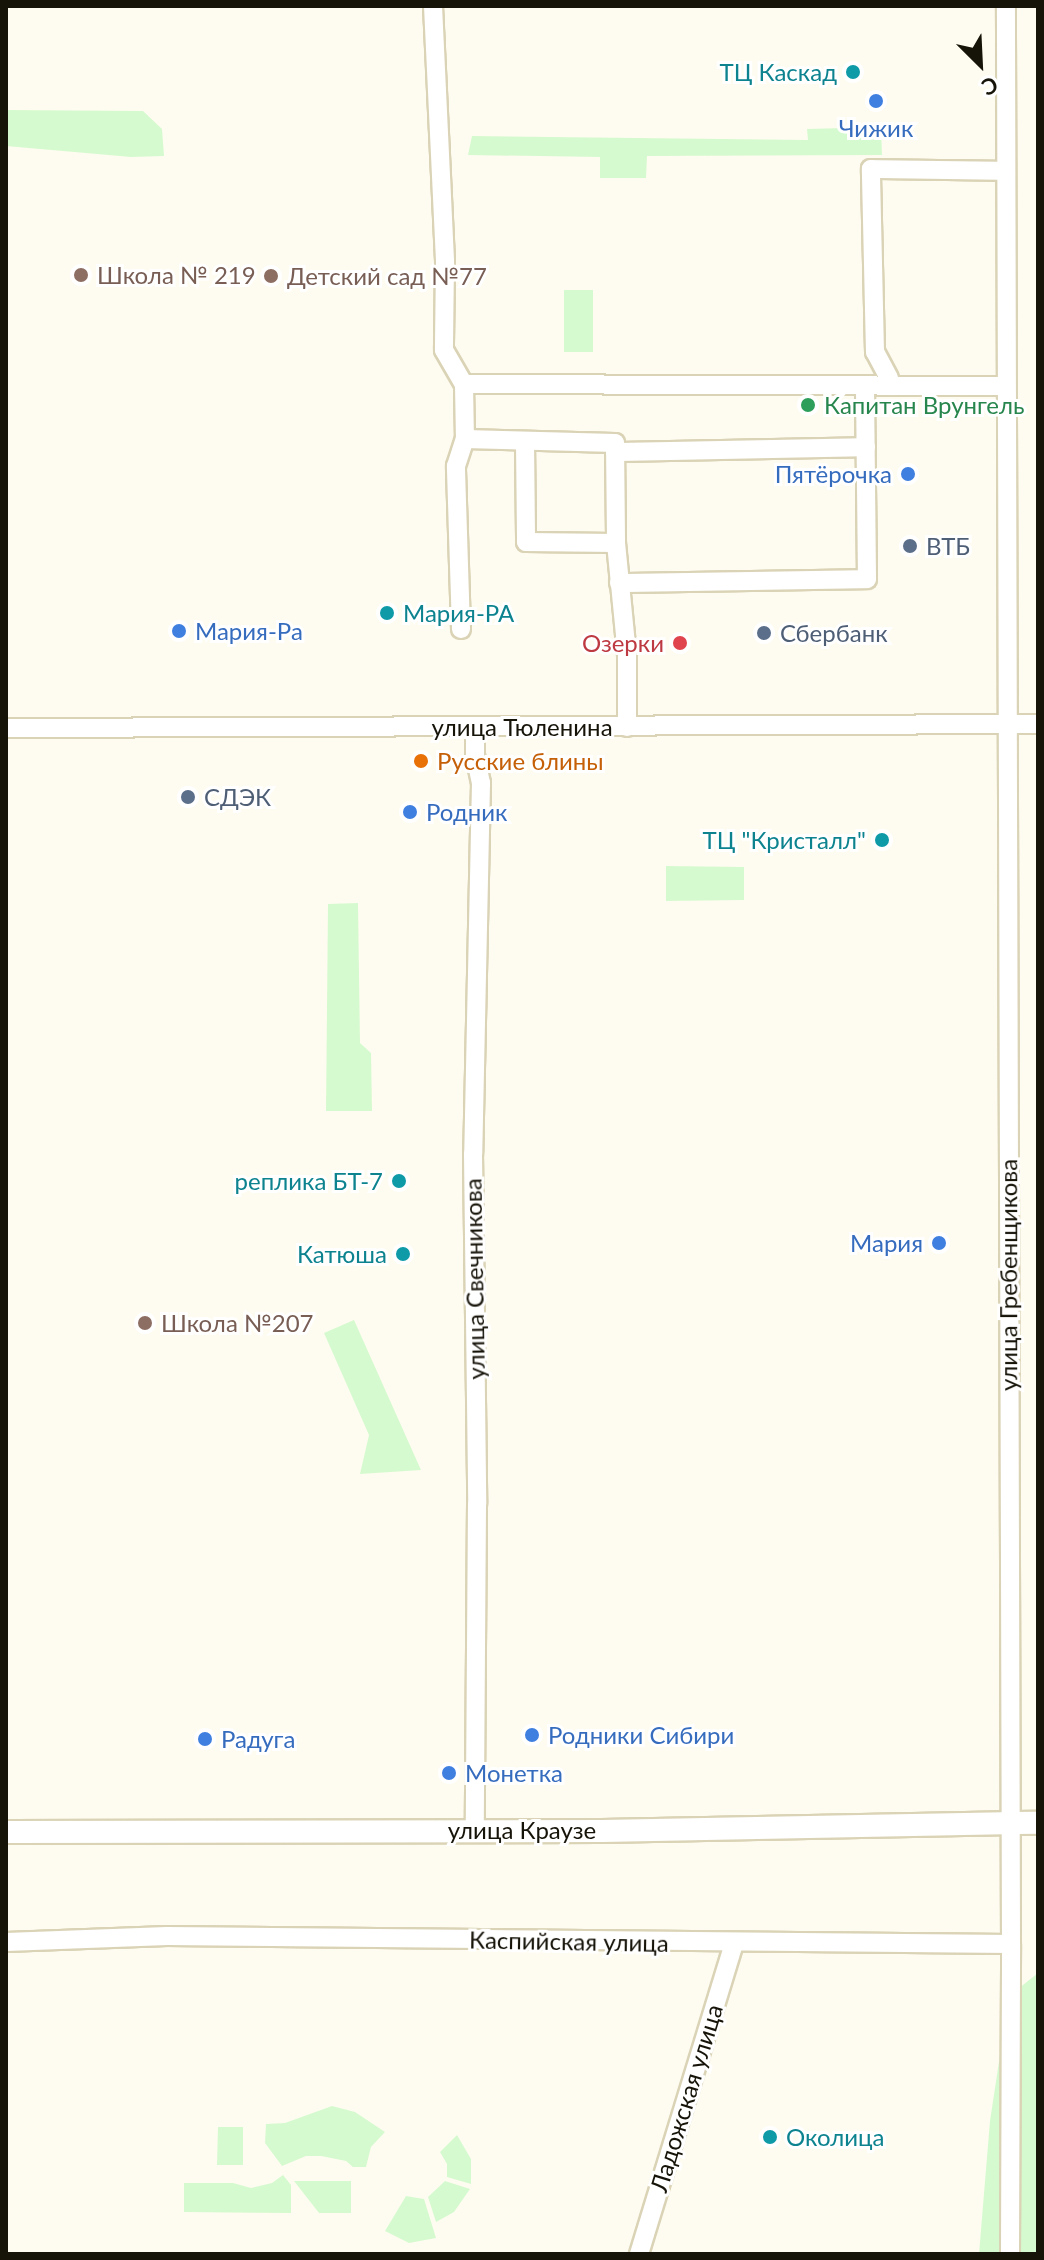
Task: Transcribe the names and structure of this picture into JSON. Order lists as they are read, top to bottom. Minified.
{"streets":{"main road":["улица Краузе"],"street":["улица Тюленина","улица Гребенщикова","улица Свечникова","Каспийская улица","Ладожская улица"]},"crossings":[["улица Тюленина","улица Гребенщикова"],["улица Тюленина","улица Свечникова"],["улица Гребенщикова","улица Краузе"],["улица Свечникова","улица Краузе"],["Каспийская улица","Ладожская улица"]],"places":["ТЦ Каскад","Чижик","Школа № 219","Детский сад №77","Капитан Врунгель","Пятёрочка","ВТБ","Мария-РА","Мария-Ра","Сбербанк","Озерки","Русские блины","СДЭК","Родник","ТЦ \"Кристалл\"","реплика БТ-7","Мария","Катюша","Школа №207","Родники Сибири","Радуга","Монетка","Околица"],"north":"bottom right"}
